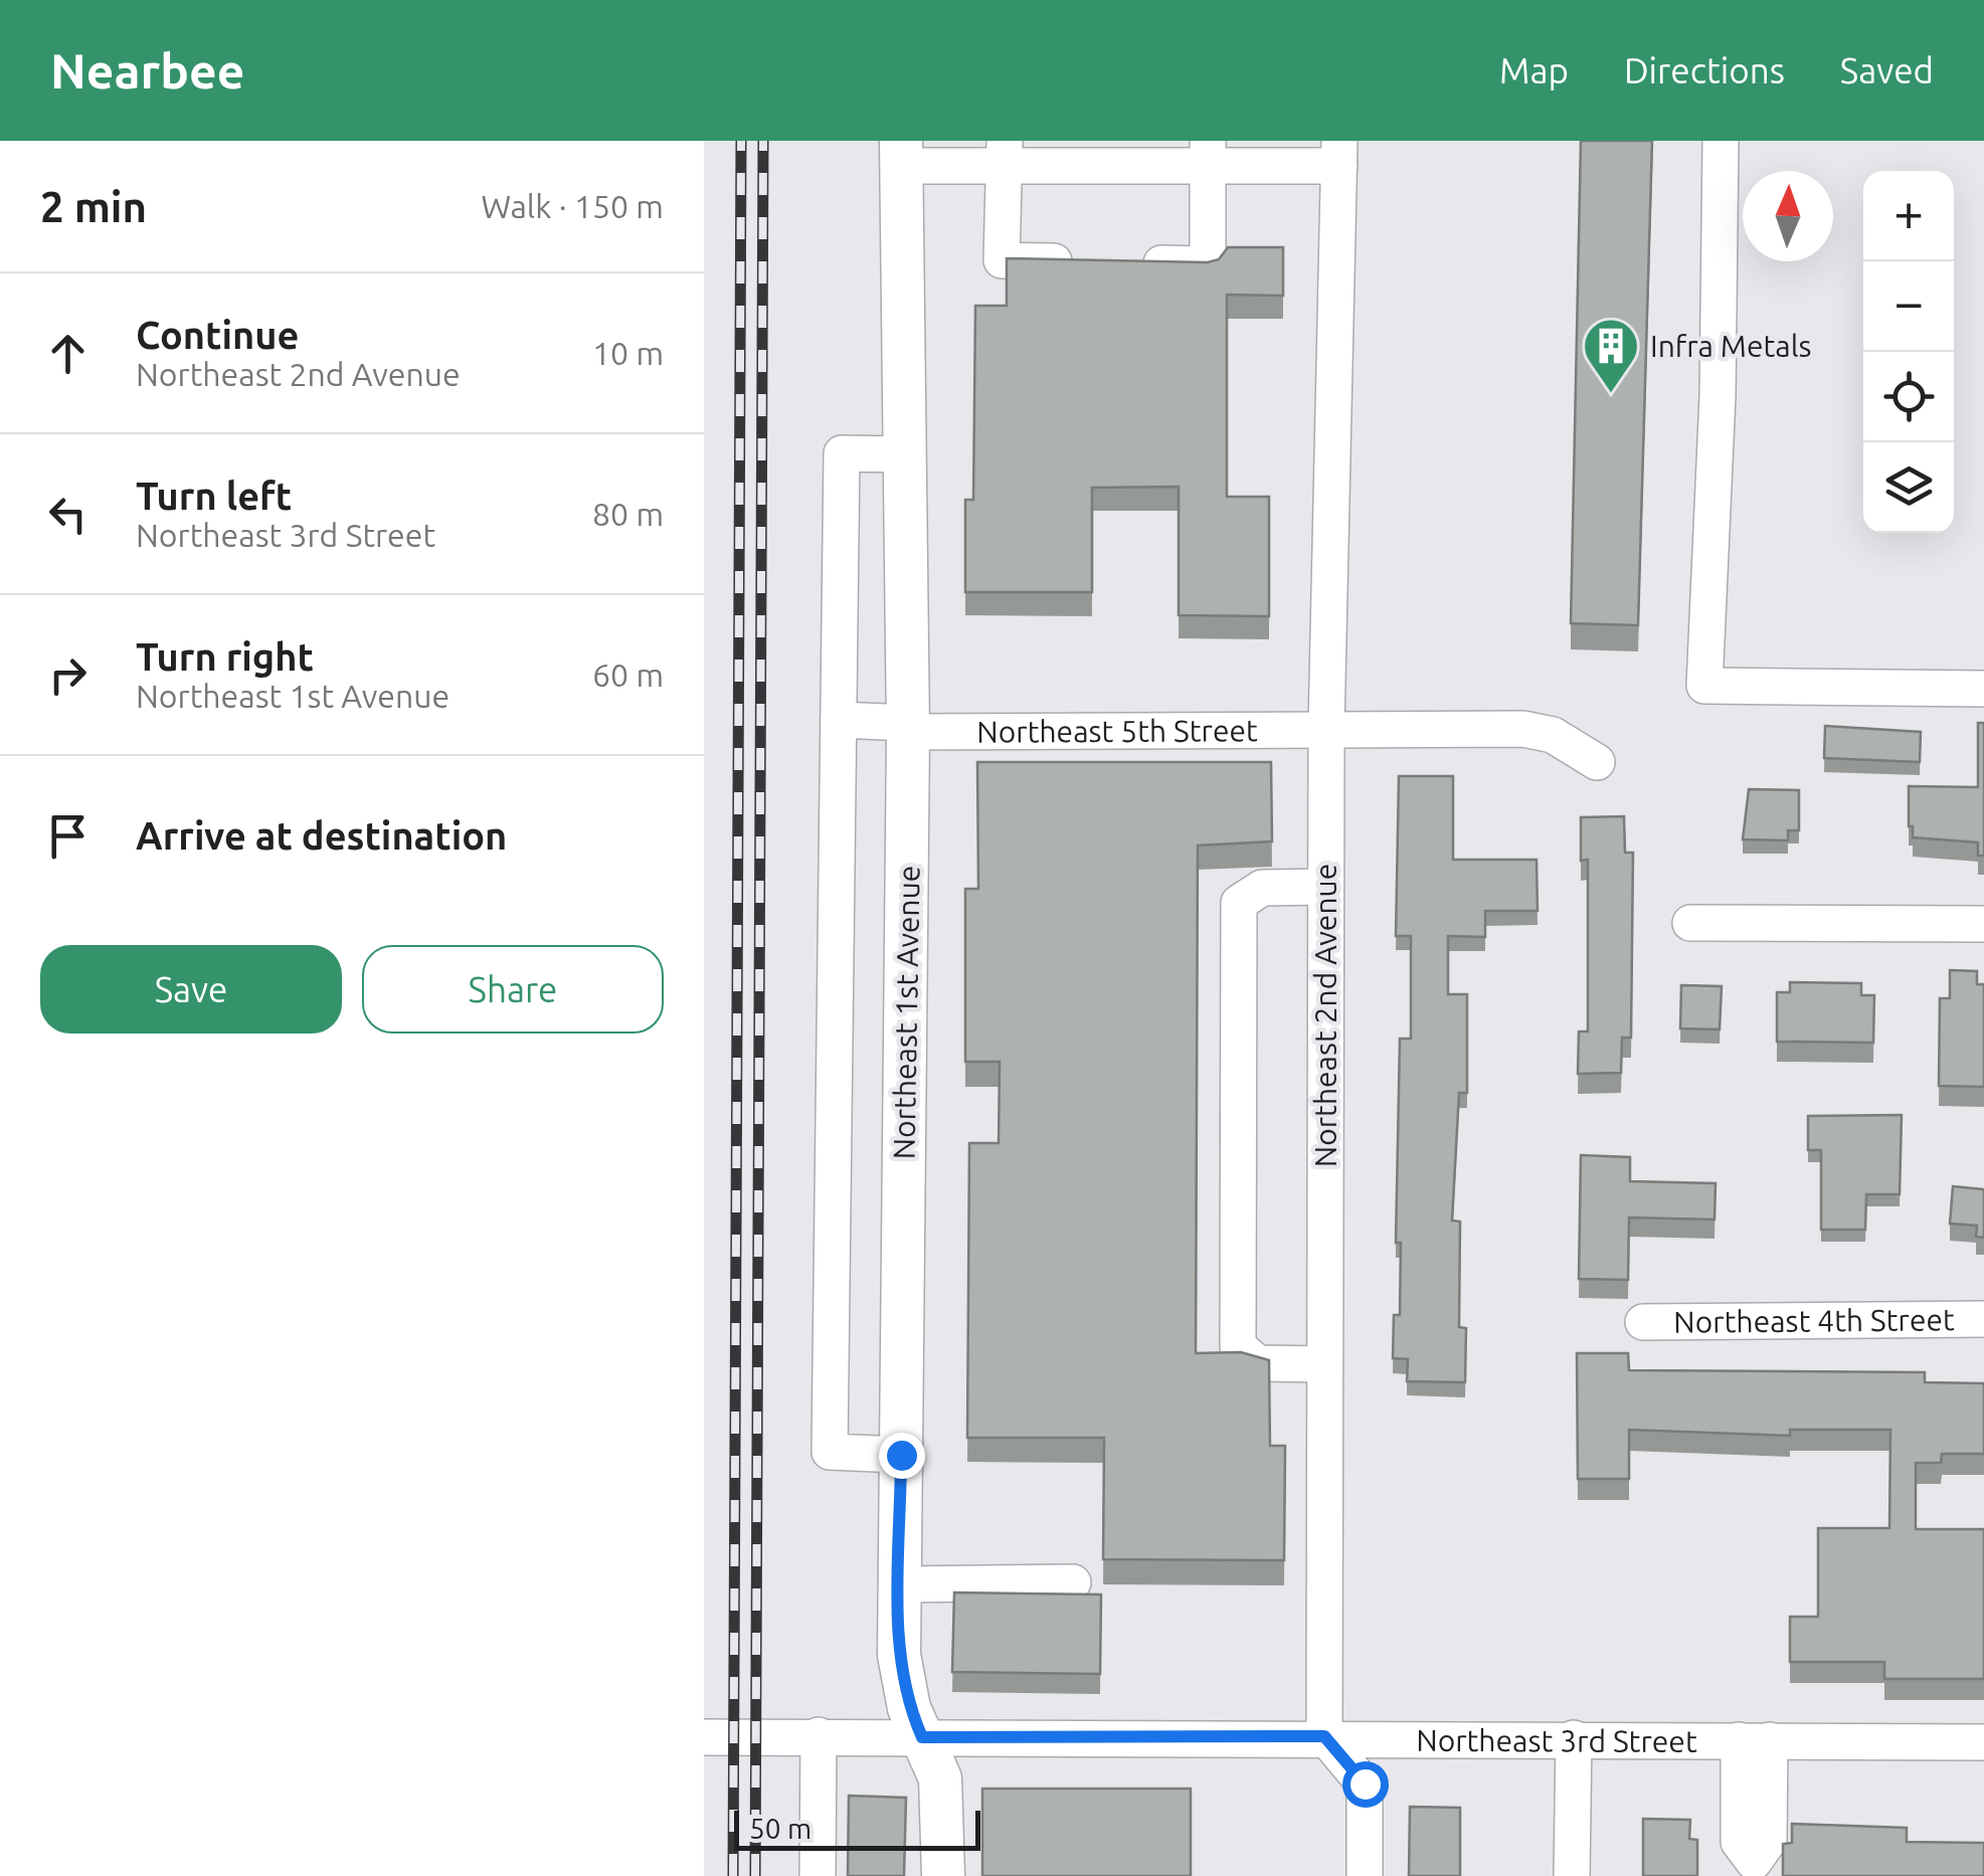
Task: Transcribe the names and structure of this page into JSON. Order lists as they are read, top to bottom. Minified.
{"streets":{"main road":["Northeast 1st Avenue"],"street":["Northeast 5th Street","Northeast 2nd Avenue","Northeast 4th Street","Northeast 3rd Street"]},"crossings":[["Northeast 5th Street","Northeast 1st Avenue"],["Northeast 5th Street","Northeast 2nd Avenue"],["Northeast 1st Avenue","Northeast 3rd Street"],["Northeast 2nd Avenue","Northeast 3rd Street"]],"places":{"building":["Infra Metals"]},"scale_bar":"50 m","north":"top","page":{"header":"Nearbee","nav":["Map","Directions","Saved"],"heading":["2 min","Walk · 150 m"],"map_buttons":["+","−"],"list":[["Continue","Northeast 2nd Avenue","10 m"],["Turn left","Northeast 3rd Street","80 m"],["Turn right","Northeast 1st Avenue","60 m"],"Arrive at destination"],"buttons":["Save","Share"],"scale":"50 m"}}
